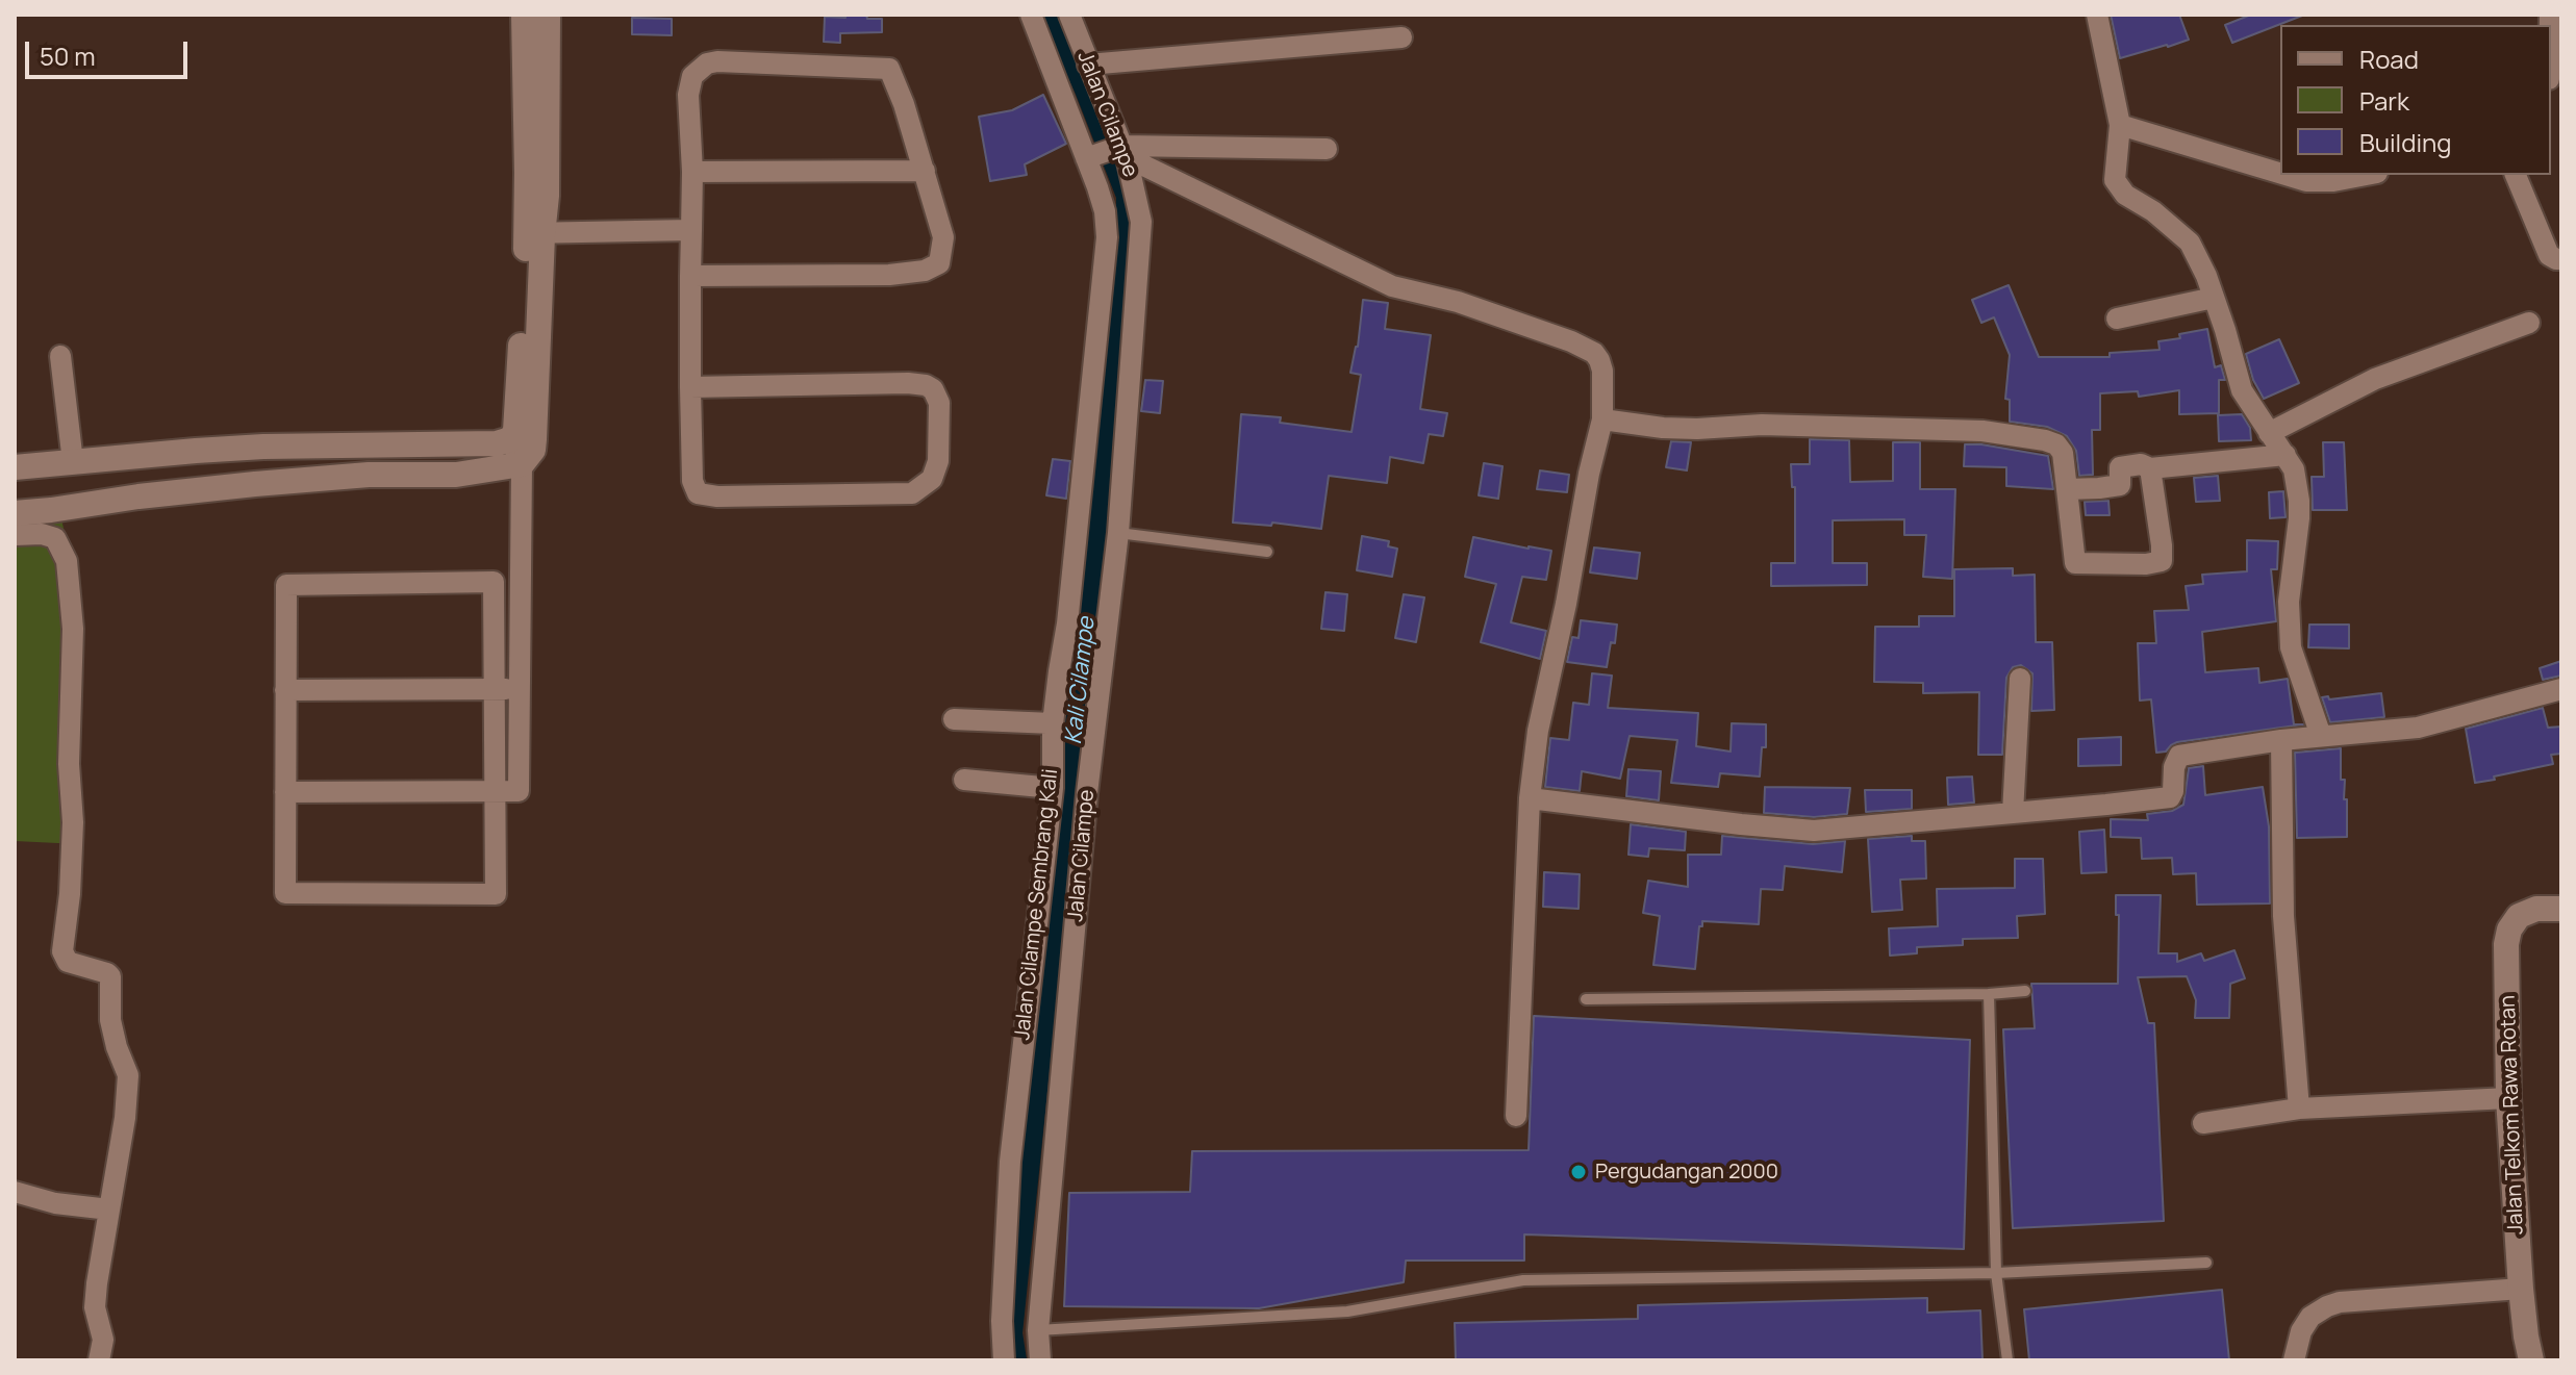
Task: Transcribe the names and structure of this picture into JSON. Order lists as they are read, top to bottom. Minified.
{"streets":{"street":["Jalan Cilampe","Jalan Cilampe Sembrang Kali","Jalan Telkom Rawa Rotan"]},"water":["Kali Cilampe"],"places":["Pergudangan 2000"],"legend":["Road","Park","Building"],"scale_bar":"50 m"}
